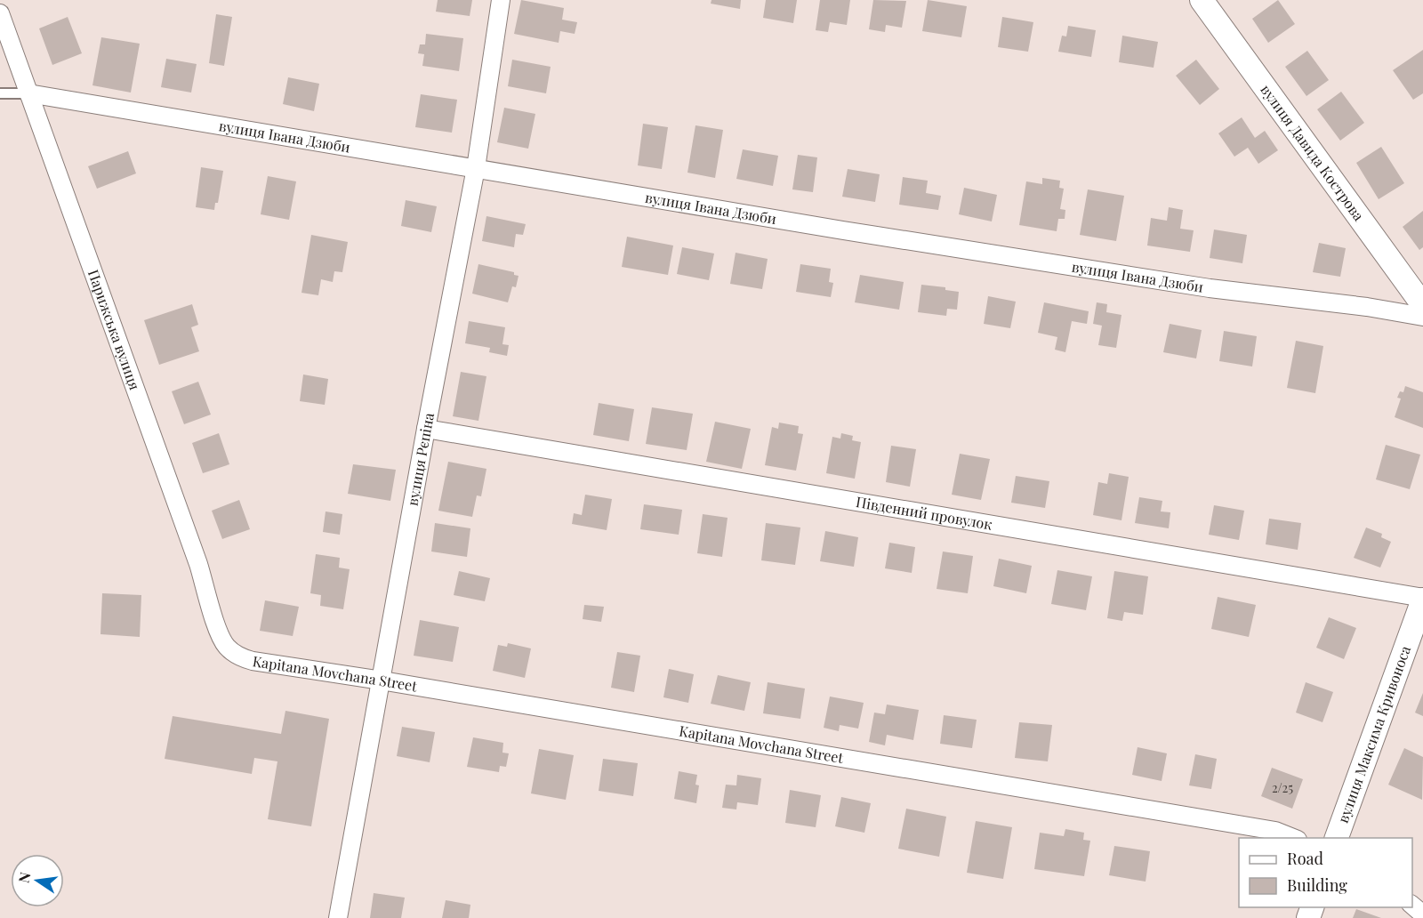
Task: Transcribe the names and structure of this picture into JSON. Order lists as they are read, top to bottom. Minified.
{"streets":{"street":["вулиця Івана Дзюби","вулиця Давида Кострова","Парижська вулиця","вулиця Рєпіна","Південний провулок","Kapitana Movchana Street","вулиця Максима Кривоноса"]},"crossings":[["вулиця Івана Дзюби","Парижська вулиця"],["вулиця Івана Дзюби","вулиця Рєпіна"],["Парижська вулиця","Kapitana Movchana Street"],["вулиця Рєпіна","Південний провулок"],["вулиця Рєпіна","Kapitana Movchana Street"],["Південний провулок","вулиця Максима Кривоноса"]],"house_numbers":["2/25"],"legend":["Road","Building"],"north":"left"}
